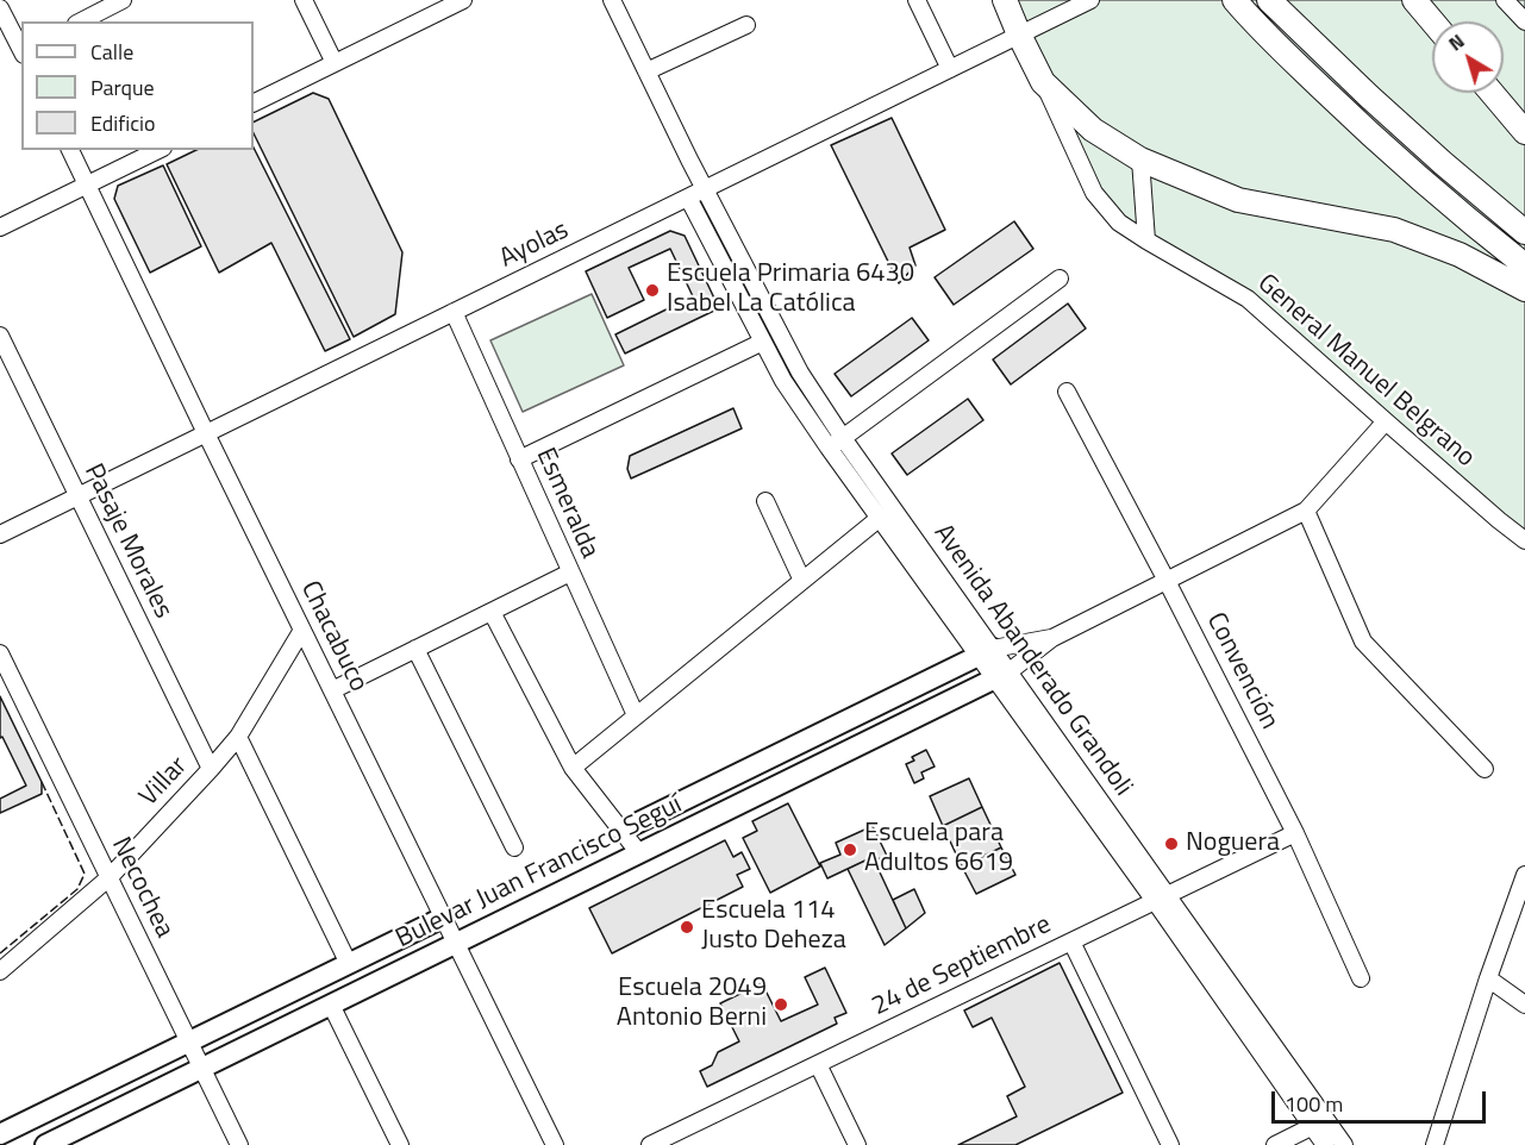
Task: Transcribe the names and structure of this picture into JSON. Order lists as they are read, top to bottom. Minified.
{"streets":{"main road":["Bulevar Juan Francisco Seguí"],"street":["Ayolas","General Manuel Belgrano","Esmeralda","Pasaje Morales","Chacabuco","Avenida Abanderado Grandoli","Convención","Villar","Necochea","24 de Septiembre"]},"crossings":[["Ayolas","Esmeralda"],["Ayolas","Pasaje Morales"],["Ayolas","Chacabuco"],["Ayolas","Avenida Abanderado Grandoli"],["General Manuel Belgrano","Bulevar Juan Francisco Seguí"],["Pasaje Morales","Villar"],["Chacabuco","Villar"],["Chacabuco","Bulevar Juan Francisco Seguí"],["Avenida Abanderado Grandoli","Bulevar Juan Francisco Seguí"],["Avenida Abanderado Grandoli","24 de Septiembre"],["Convención","Bulevar Juan Francisco Seguí"],["Convención","24 de Septiembre"],["Villar","Necochea"],["Bulevar Juan Francisco Seguí","Necochea"]],"places":["Escuela Primaria 6430 Isabel La Católica","Noguera","Escuela para Adultos 6619","Escuela 114 Justo Deheza","Escuela 2049 Antonio Berni"],"legend":["Calle","Parque","Edificio"],"scale_bar":"100 m","north":"top left"}
